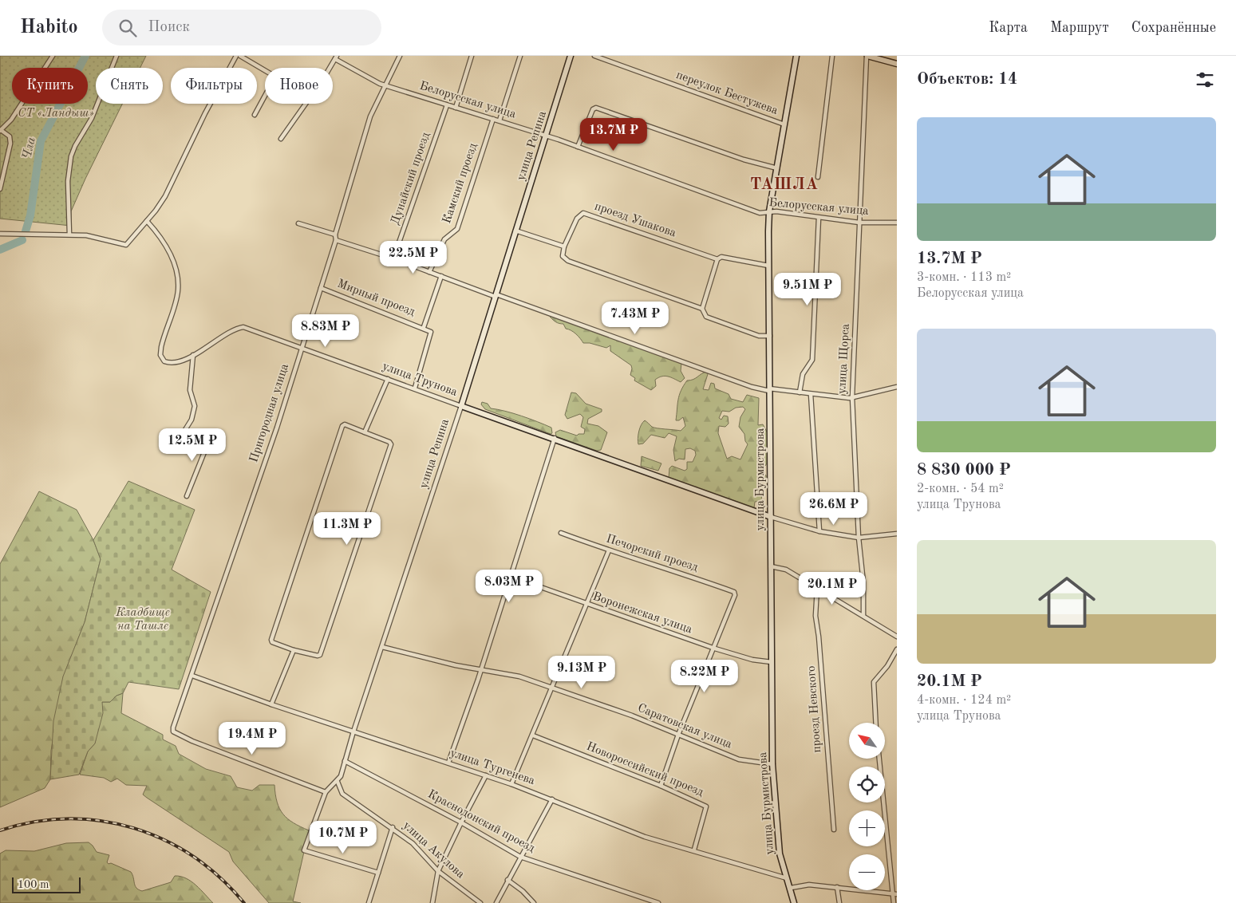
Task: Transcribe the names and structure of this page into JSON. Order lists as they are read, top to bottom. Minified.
{"streets":{"street":["переулок Бестужева","Белорусская улица","улица Репина","Дунайский проезд","Камский проезд","проезд Ушакова","Мирный проезд","улица Щорса","улица Трунова","Пригородная улица","улица Бурмистрова","Печорский проезд","Воронежская улица","проезд Невского","Саратовская улица","улица Тургенева","Новороссийский проезд","Краснодонский проезд","улица Акулова"]},"crossings":[["переулок Бестужева","улица Бурмистрова"],["Белорусская улица","улица Репина"],["Белорусская улица","Дунайский проезд"],["Белорусская улица","Камский проезд"],["Белорусская улица","улица Щорса"],["Белорусская улица","Пригородная улица"],["Белорусская улица","улица Бурмистрова"],["улица Репина","улица Трунова"],["улица Репина","Пригородная улица"],["улица Репина","Саратовская улица"],["улица Репина","улица Тургенева"],["улица Репина","Краснодонский проезд"],["улица Репина","улица Акулова"],["проезд Ушакова","улица Бурмистрова"],["Мирный проезд","улица Трунова"],["Мирный проезд","Пригородная улица"],["улица Трунова","Пригородная улица"],["улица Трунова","улица Бурмистрова"],["Пригородная улица","улица Тургенева"],["улица Бурмистрова","Воронежская улица"],["улица Бурмистрова","Саратовская улица"],["улица Бурмистрова","улица Тургенева"],["Печорский проезд","Воронежская улица"],["улица Тургенева","Новороссийский проезд"]],"districts":["ТАШЛА"],"water":["Чла"],"parks":["СТ «Ландыш»","Кладбище на Ташле"],"scale_bar":"100 m","north":"top left","page":{"header":"Habito","search":"Поиск","nav":["Карта","Маршрут","Сохранённые"],"heading":"Объектов: 14","chip":["Купить","Снять","Фильтры","Новое"],"list":[{"name":"13.7M ₽","note":"3-комн. · 113 m² · Белорусская улица"},{"name":"8 830 000 ₽","note":"2-комн. · 54 m² · улица Трунова"},{"name":"20.1M ₽","note":"4-комн. · 124 m² · улица Трунова"}],"price":["13.7M ₽","22.5M ₽","9.51M ₽","7.43M ₽","8.83M ₽","12.5M ₽","26.6M ₽","11.3M ₽","8.03M ₽","20.1M ₽","9.13M ₽","8.22M ₽","19.4M ₽","10.7M ₽"],"map_buttons":["+","−"],"scale":"100 m"}}
